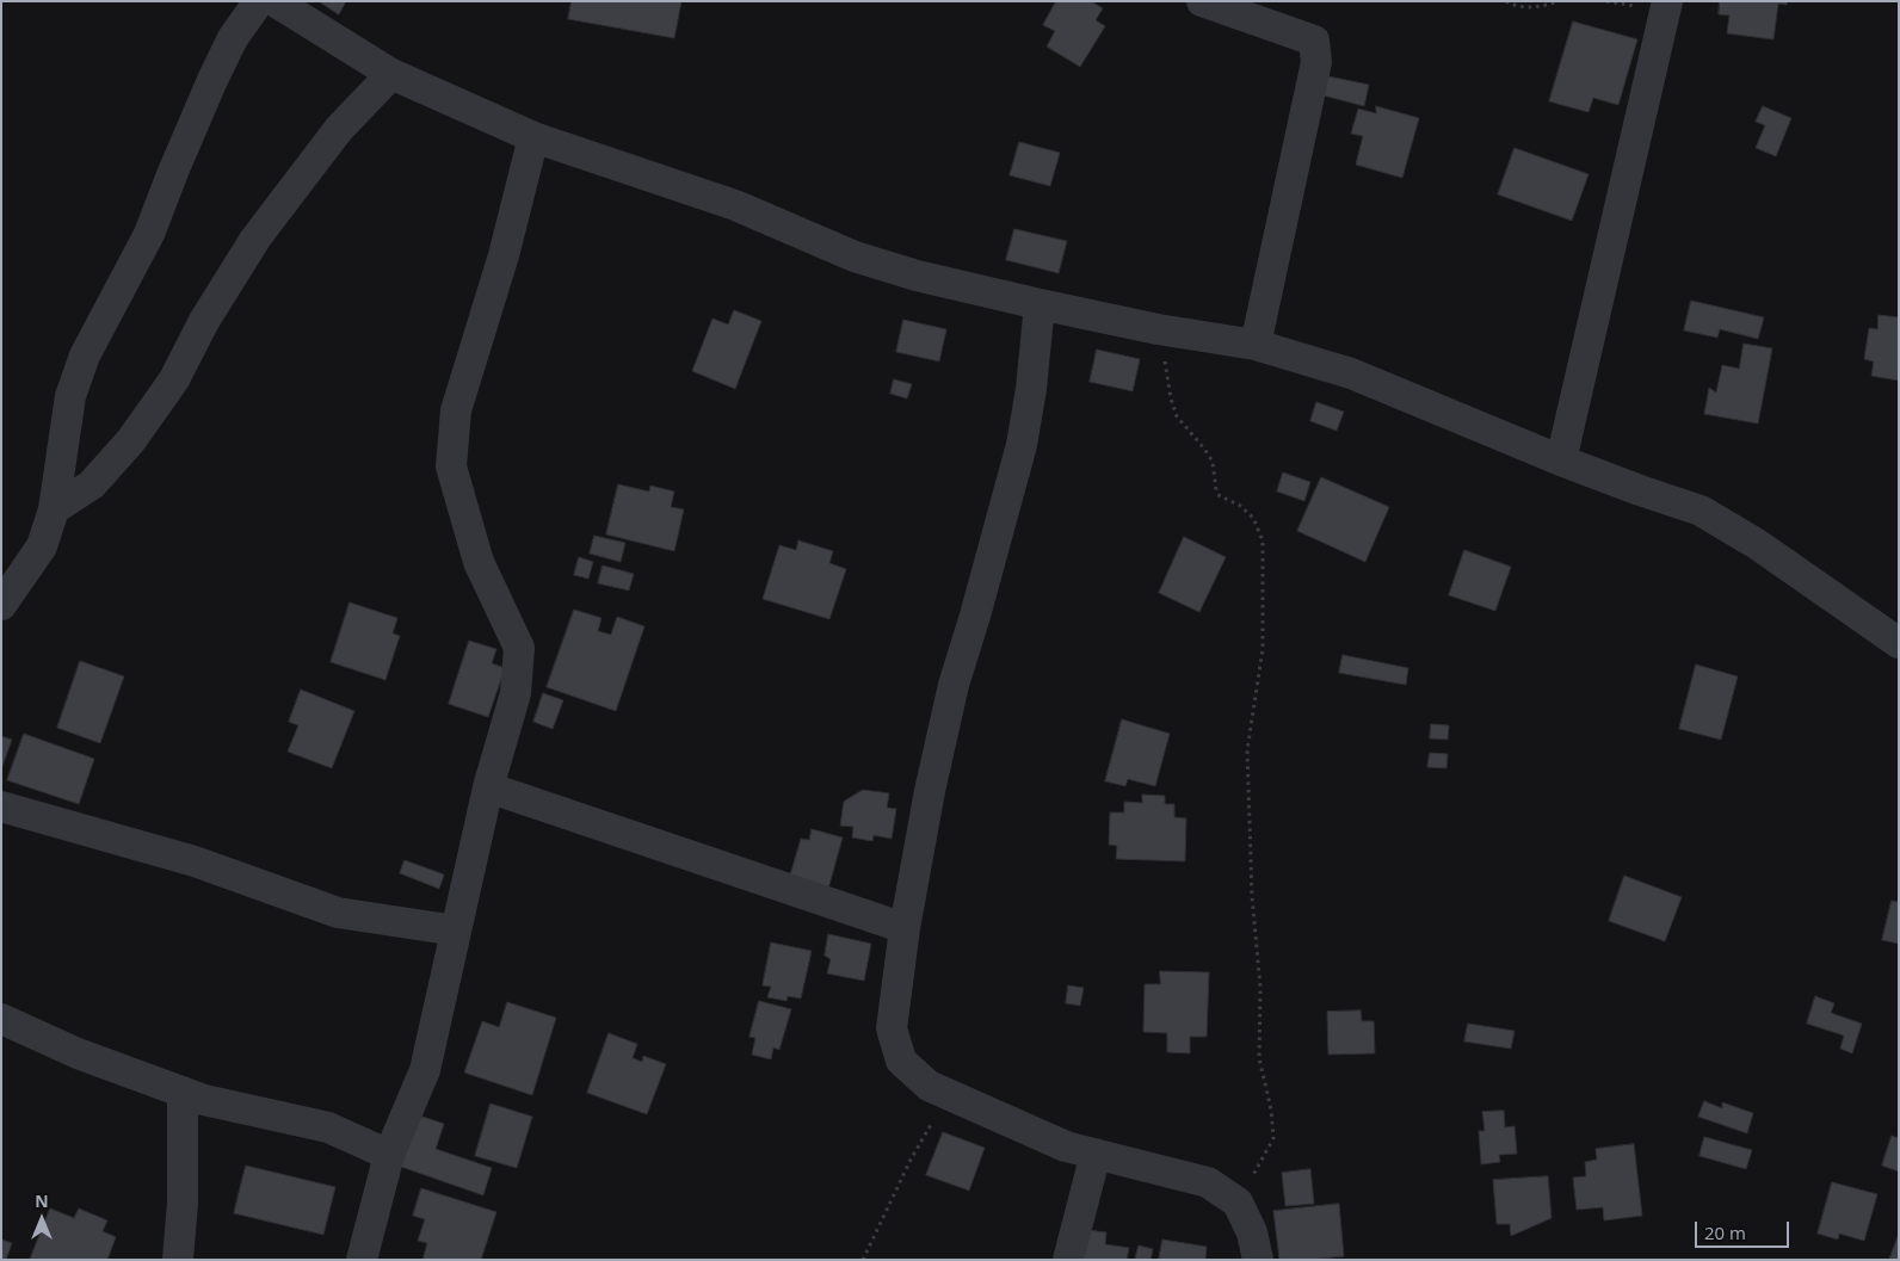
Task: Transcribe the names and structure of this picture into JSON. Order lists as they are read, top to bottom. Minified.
{"scale_bar":"20 m","north":"top"}
